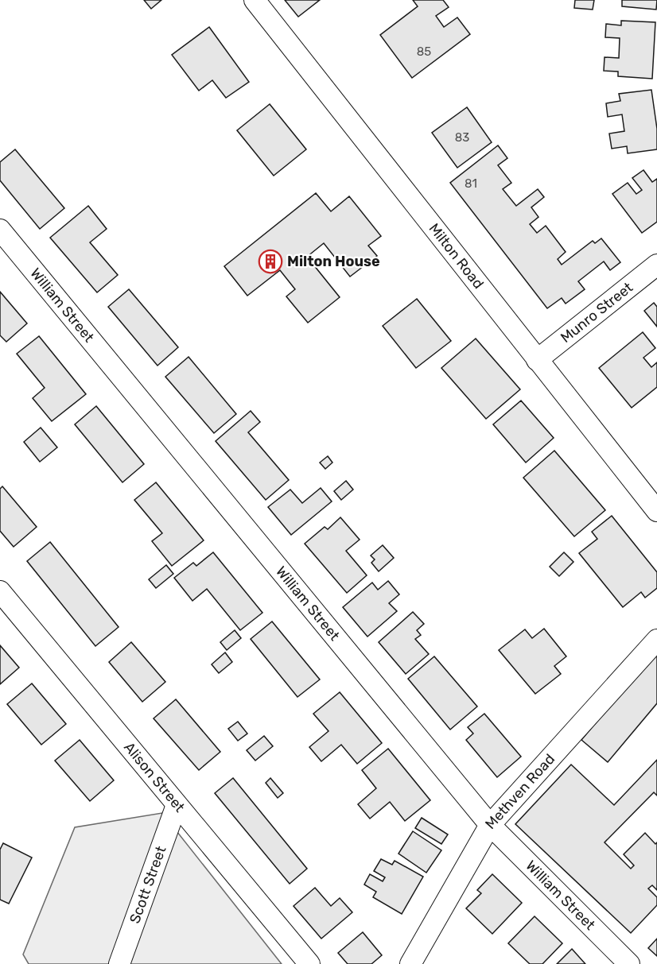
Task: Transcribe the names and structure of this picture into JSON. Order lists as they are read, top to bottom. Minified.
{"streets":{"street":["Milton Road","William Street","Munro Street","Alison Street","Methven Road","Scott Street"]},"crossings":[["Milton Road","Munro Street"],["William Street","Methven Road"],["Alison Street","Scott Street"]],"places":{"building":["Milton House"]},"house_numbers":["85","83","81"]}
